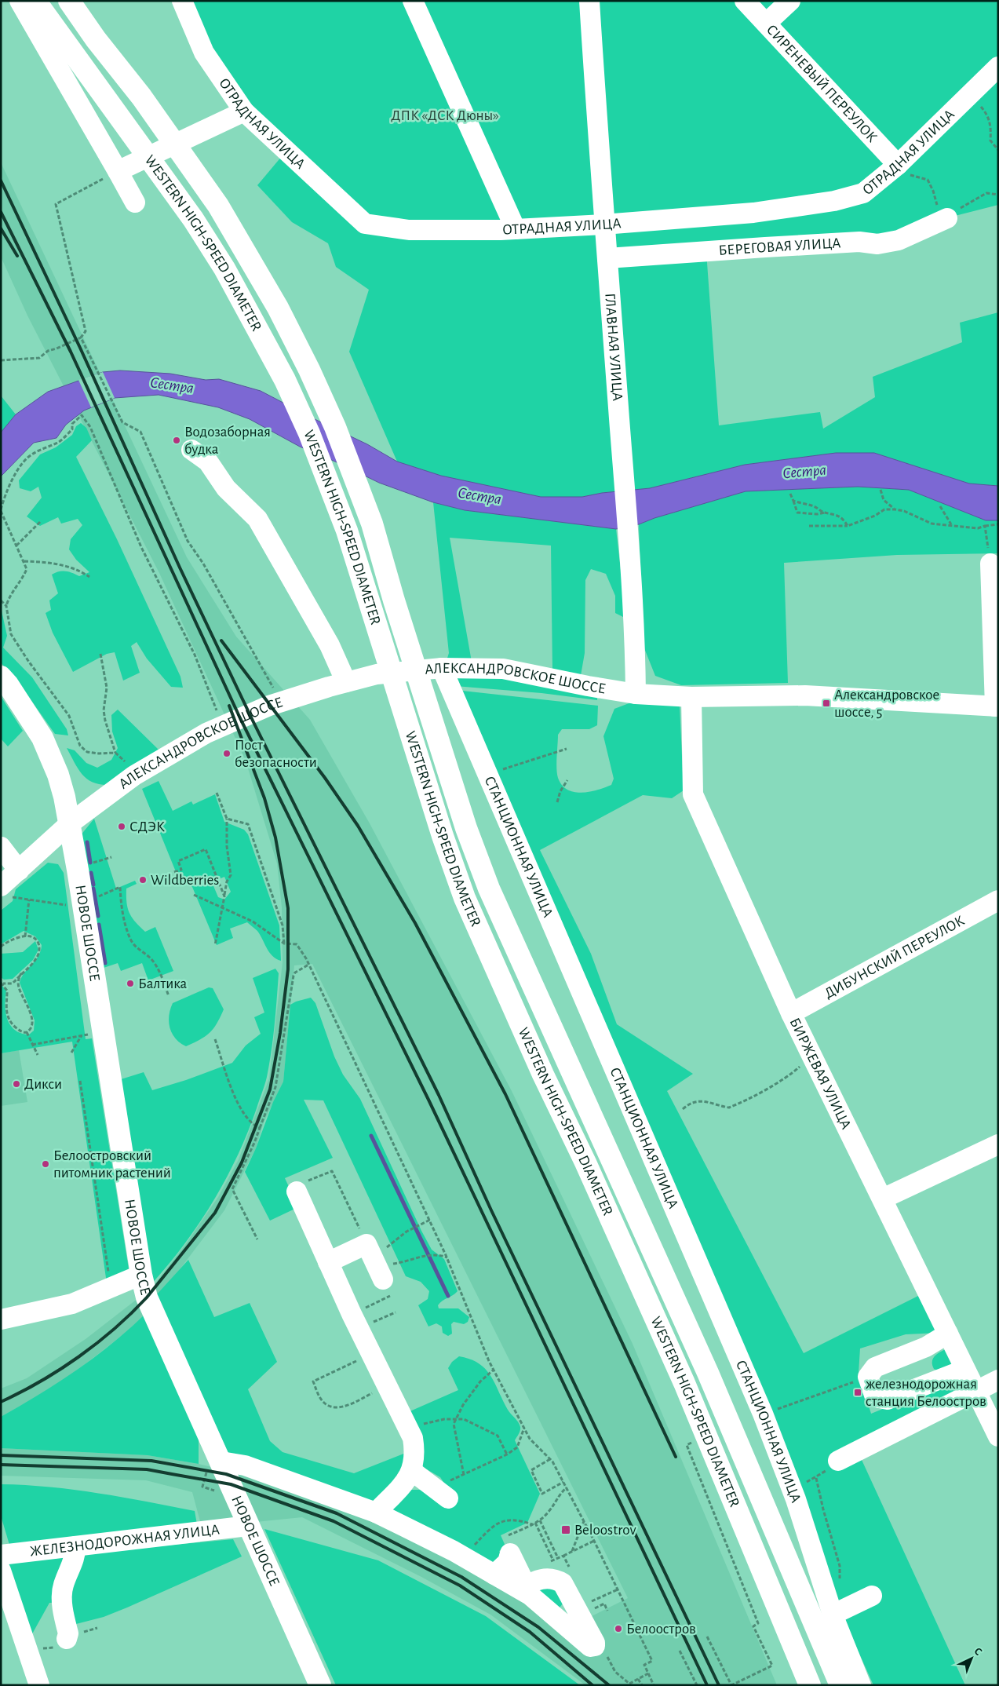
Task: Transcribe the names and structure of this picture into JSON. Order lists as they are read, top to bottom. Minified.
{"streets":{"main road":["WESTERN HIGH-SPEED DIAMETER","НОВОЕ ШОССЕ"],"street":["СИРЕНЕВЫЙ ПЕРЕУЛОК","ОТРАДНАЯ УЛИЦА","БЕРЕГОВАЯ УЛИЦА","ГЛАВНАЯ УЛИЦА","АЛЕКСАНДРОВСКОЕ ШОССЕ","СТАНЦИОННАЯ УЛИЦА","ДИБУНСКИЙ ПЕРЕУЛОК","БИРЖЕВАЯ УЛИЦА","ЖЕЛЕЗНОДОРОЖНАЯ УЛИЦА"]},"crossings":[["СИРЕНЕВЫЙ ПЕРЕУЛОК","ОТРАДНАЯ УЛИЦА"],["ОТРАДНАЯ УЛИЦА","ГЛАВНАЯ УЛИЦА"],["БЕРЕГОВАЯ УЛИЦА","ГЛАВНАЯ УЛИЦА"],["ГЛАВНАЯ УЛИЦА","АЛЕКСАНДРОВСКОЕ ШОССЕ"],["АЛЕКСАНДРОВСКОЕ ШОССЕ","СТАНЦИОННАЯ УЛИЦА"],["АЛЕКСАНДРОВСКОЕ ШОССЕ","НОВОЕ ШОССЕ"],["АЛЕКСАНДРОВСКОЕ ШОССЕ","БИРЖЕВАЯ УЛИЦА"],["НОВОЕ ШОССЕ","ЖЕЛЕЗНОДОРОЖНАЯ УЛИЦА"],["ДИБУНСКИЙ ПЕРЕУЛОК","БИРЖЕВАЯ УЛИЦА"]],"water":["Сестра"],"parks":["ДПК «ДСК Дюны»"],"places":{"other":["Водозаборная будка","Пост безопасности","СДЭК","Wildberries","Балтика","Дикси","Белоостровский питомник растений","Белоостров"],"transit":["Александровское шоссе, 5","железнодорожная станция Белоостров","Beloostrov"]},"north":"top right"}
